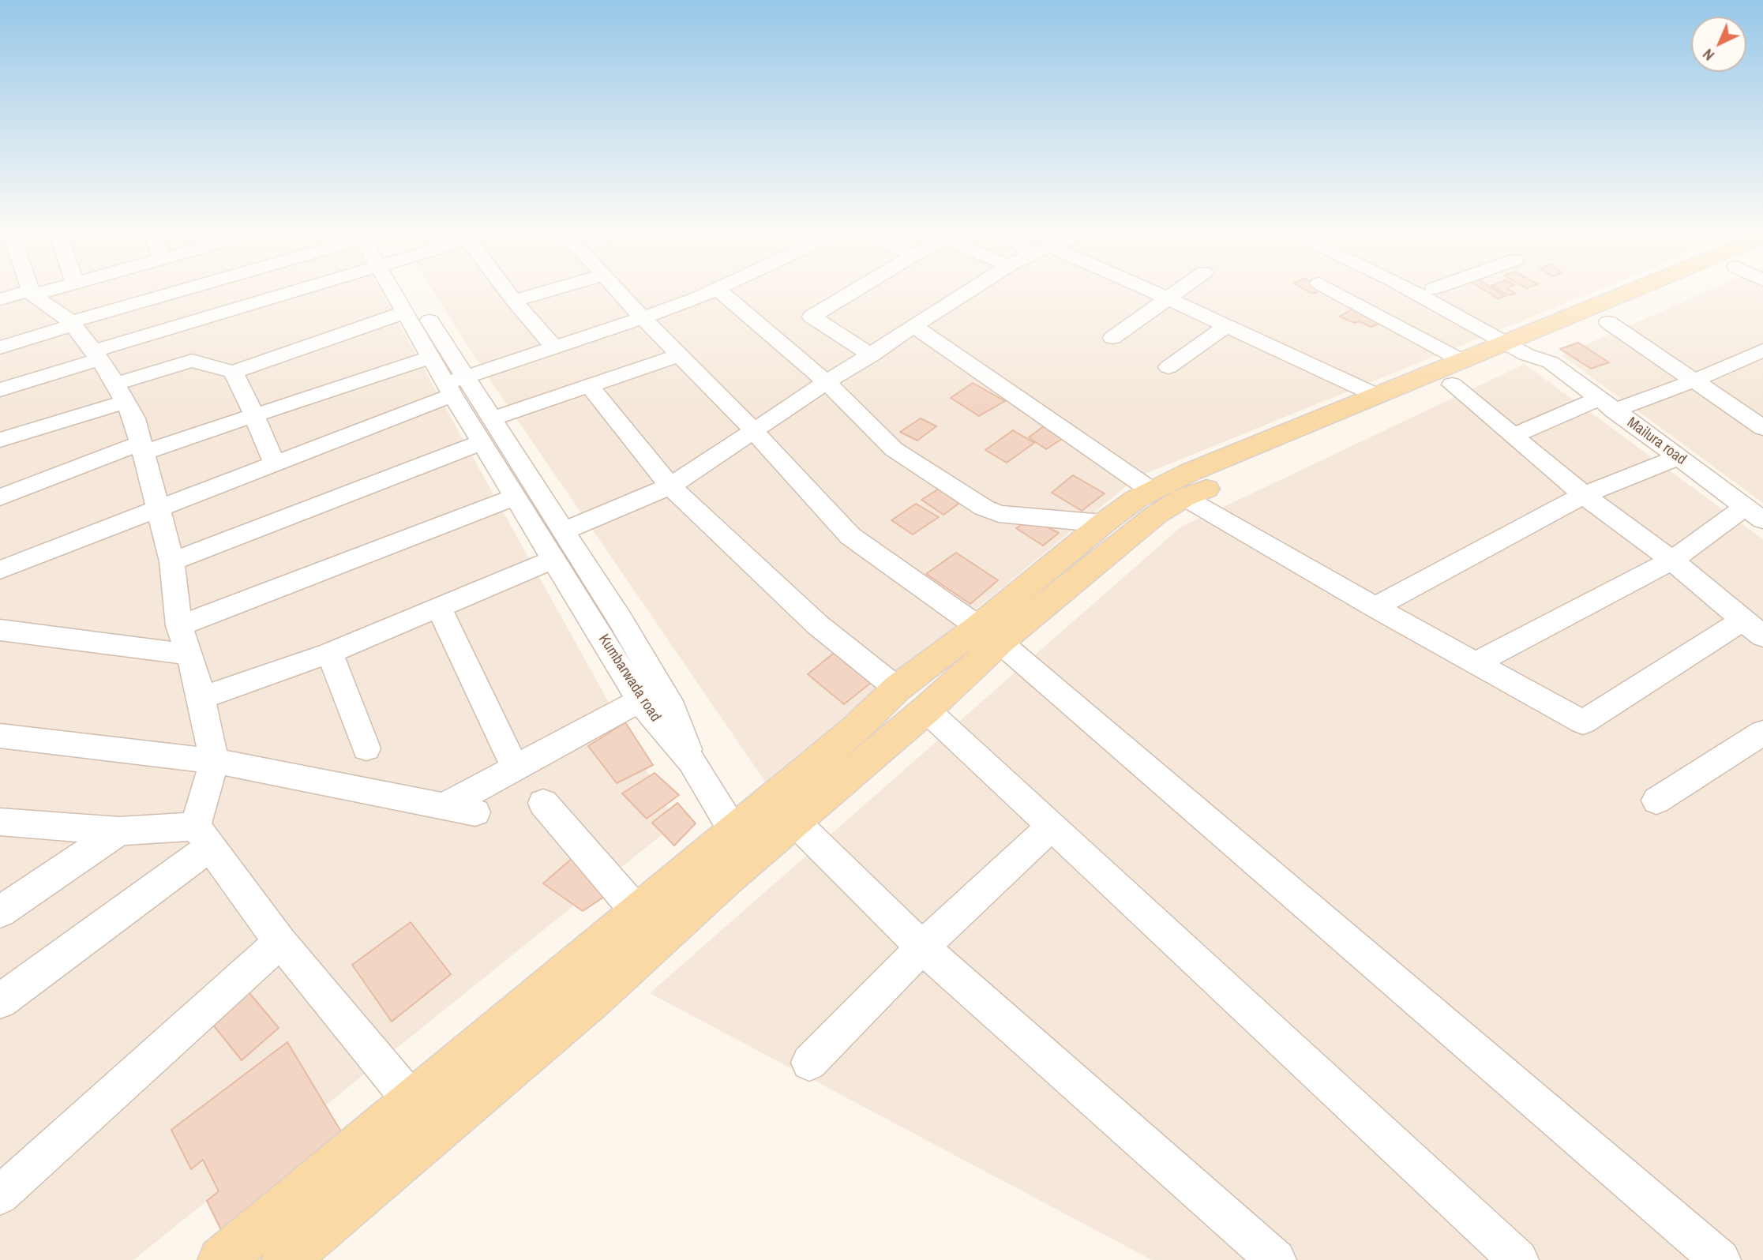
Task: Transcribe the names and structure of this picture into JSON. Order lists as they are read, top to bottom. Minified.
{"streets":{"street":["Mailura road","Kumbarwada road"]},"north":"bottom left"}
